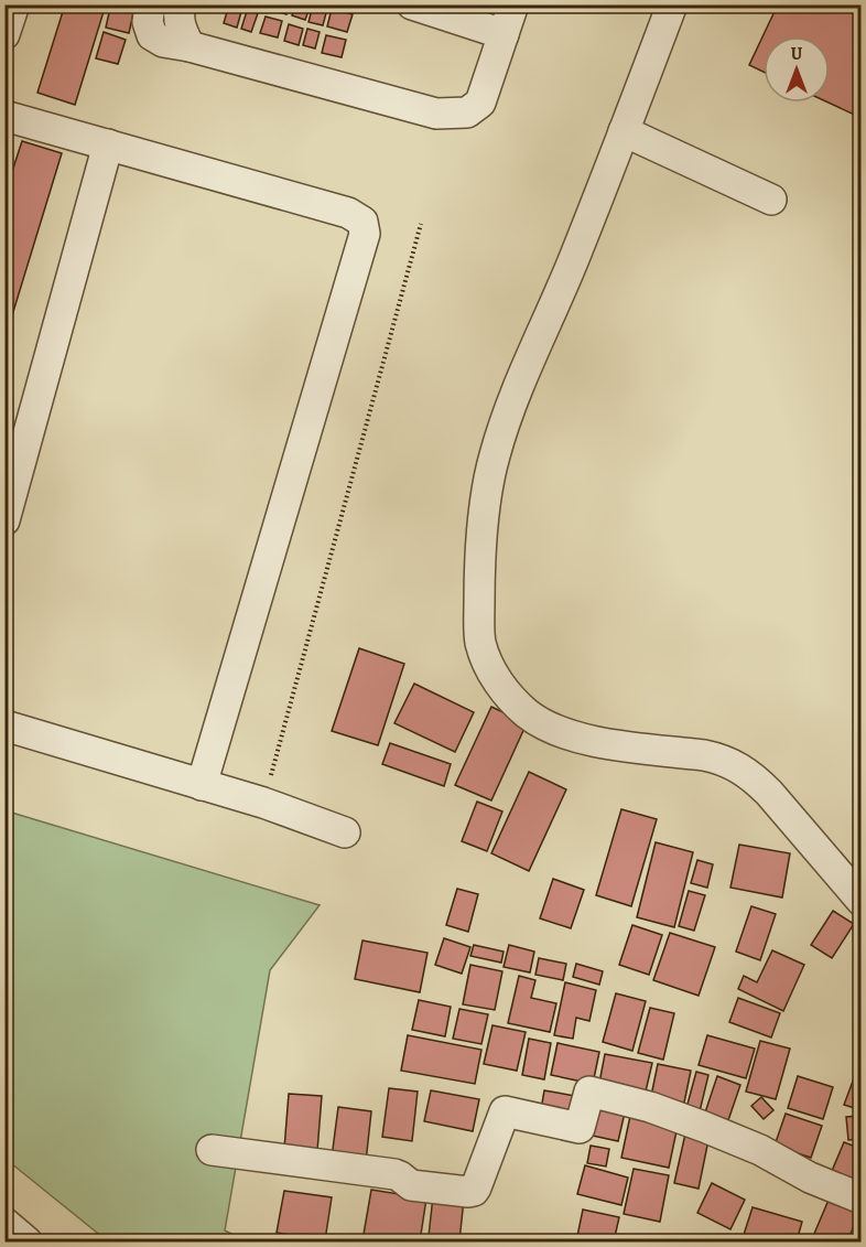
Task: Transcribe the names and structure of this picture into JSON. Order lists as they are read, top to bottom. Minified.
{"north":"top"}
